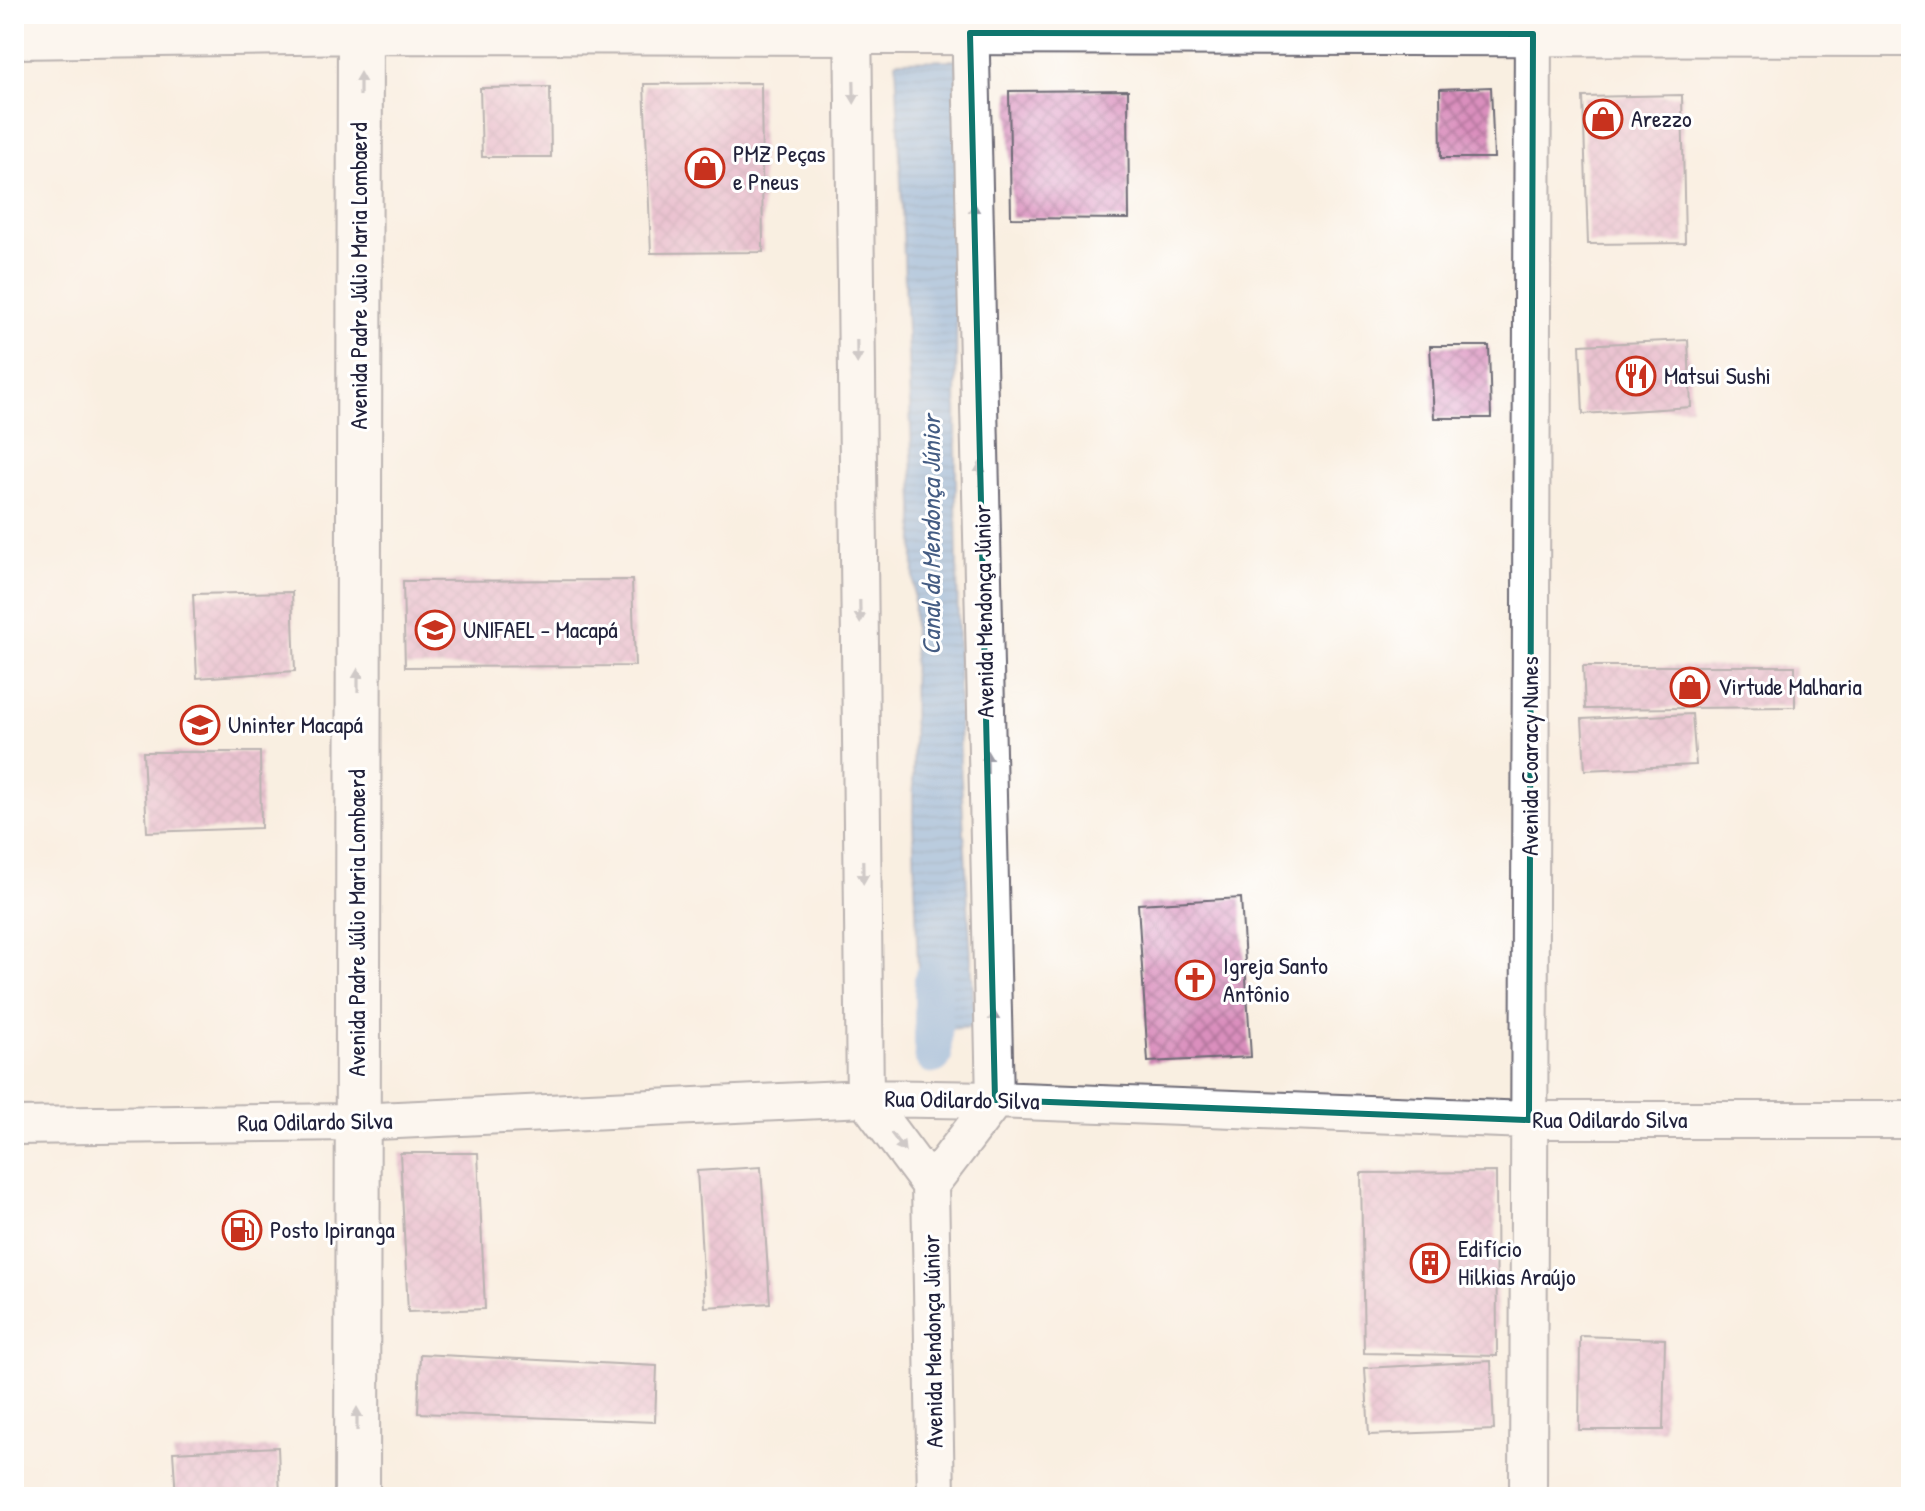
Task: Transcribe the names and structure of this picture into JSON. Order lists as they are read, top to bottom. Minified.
{"streets":{"street":["Avenida Padre Júlio Maria Lombaerd","Avenida Mendonça Júnior","Avenida Coaracy Nunes","Rua Odilardo Silva"]},"crossings":[["Avenida Padre Júlio Maria Lombaerd","Rua Odilardo Silva"],["Avenida Mendonça Júnior","Rua Odilardo Silva"],["Avenida Coaracy Nunes","Rua Odilardo Silva"]],"one_way":["Avenida Padre Júlio Maria Lombaerd"],"water":["Canal da Mendonça Júnior"],"places":{"shop":["Arezzo","PMZ Peças e Pneus","Virtude Malharia"],"restaurant":["Matsui Sushi"],"school or university":["UNIFAEL - Macapá","Uninter Macapá"],"church":["Igreja Santo Antônio"],"fuel station":["Posto Ipiranga"],"building":["Edifício Hilkias Araújo"]}}
